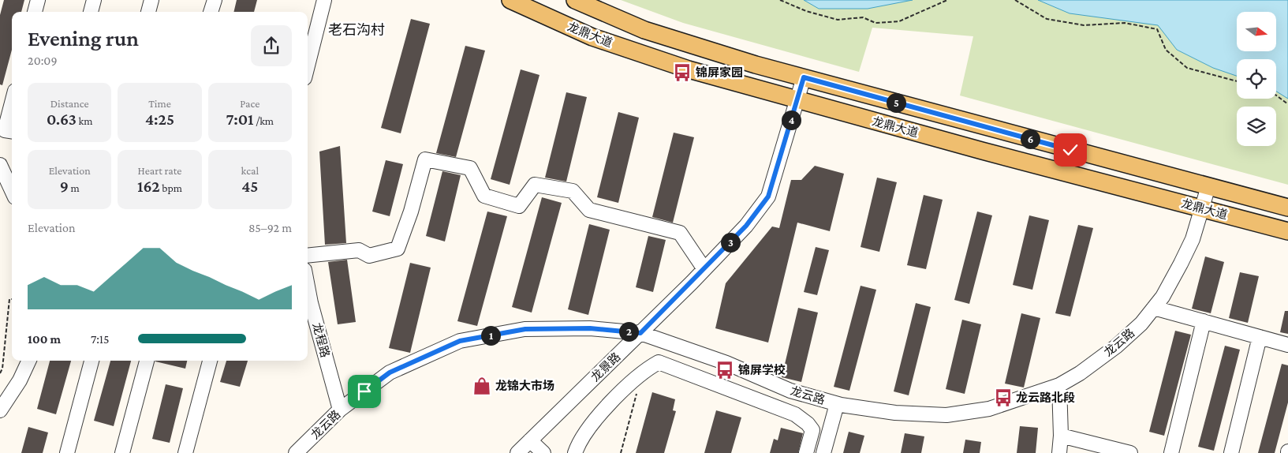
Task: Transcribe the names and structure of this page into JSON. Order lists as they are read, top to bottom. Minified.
{"streets":{"main road":["龙鼎大道"],"street":["龙程路","龙云路","龙景路"]},"crossings":[["龙鼎大道","龙云路"],["龙鼎大道","龙景路"],["龙程路","龙云路"],["龙云路","龙景路"]],"districts":["老石沟村"],"places":{"bus stop":["锦屏家园","锦屏学校","龙云路北段"],"shop":["龙锦大市场"]},"north":"right","page":{"heading":["Evening run","20:09"],"stats":[["Distance","0.63 km"],["Time","4:25"],["Pace","7:01 /km"],["Elevation","9 m"],["Heart rate","162 bpm"],["kcal","45"]],"pins":["5","4","6","3","2","1"],"chart":["Elevation","85–92 m"],"list":[{"name":"100 m","note":"7:15"}]}}
